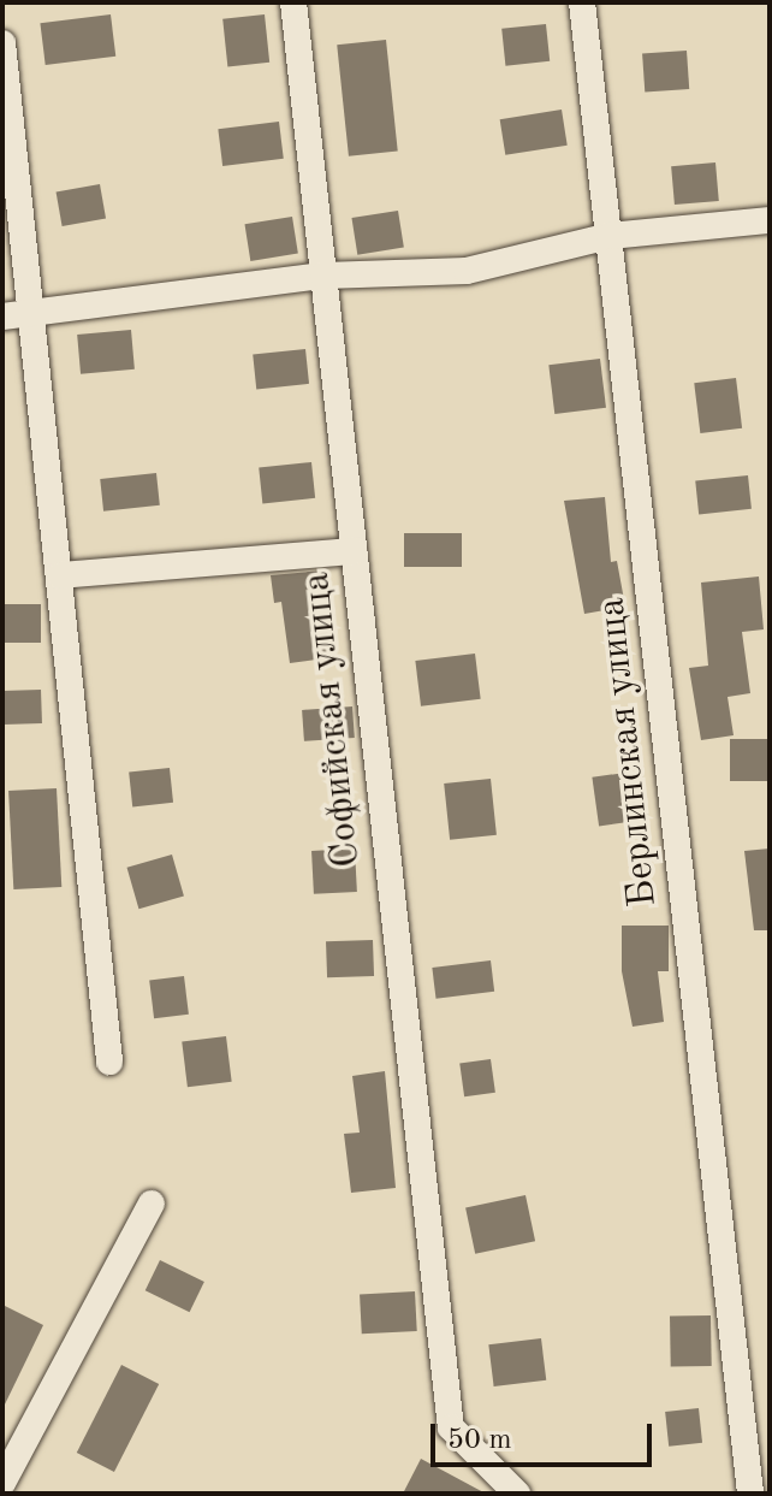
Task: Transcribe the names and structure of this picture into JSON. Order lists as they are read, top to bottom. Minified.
{"streets":{"street":["Софийская улица","Берлинская улица"]},"scale_bar":"50 m"}
